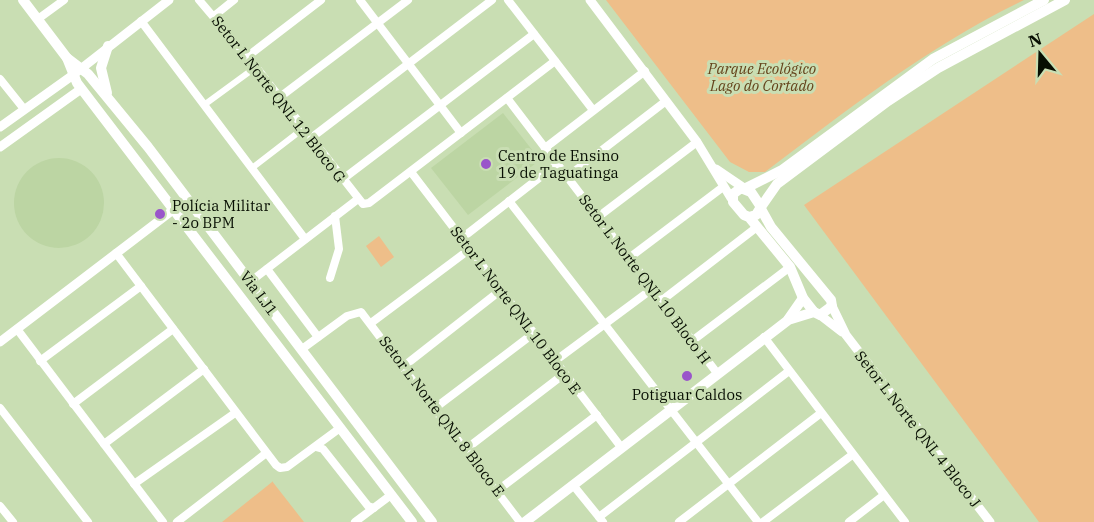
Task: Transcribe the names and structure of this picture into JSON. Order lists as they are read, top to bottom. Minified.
{"streets":{"main road":["Via LJ1"],"street":["Setor L Norte QNL 12 Bloco G","Setor L Norte QNL 10 Bloco H","Setor L Norte QNL 10 Bloco E","Setor L Norte QNL 8 Bloco E","Setor L Norte QNL 4 Bloco J"]},"parks":["Parque Ecológico Lago do Cortado"],"places":["Centro de Ensino 19 de Taguatinga","Polícia Militar - 2o BPM","Potiguar Caldos"],"north":"top"}
